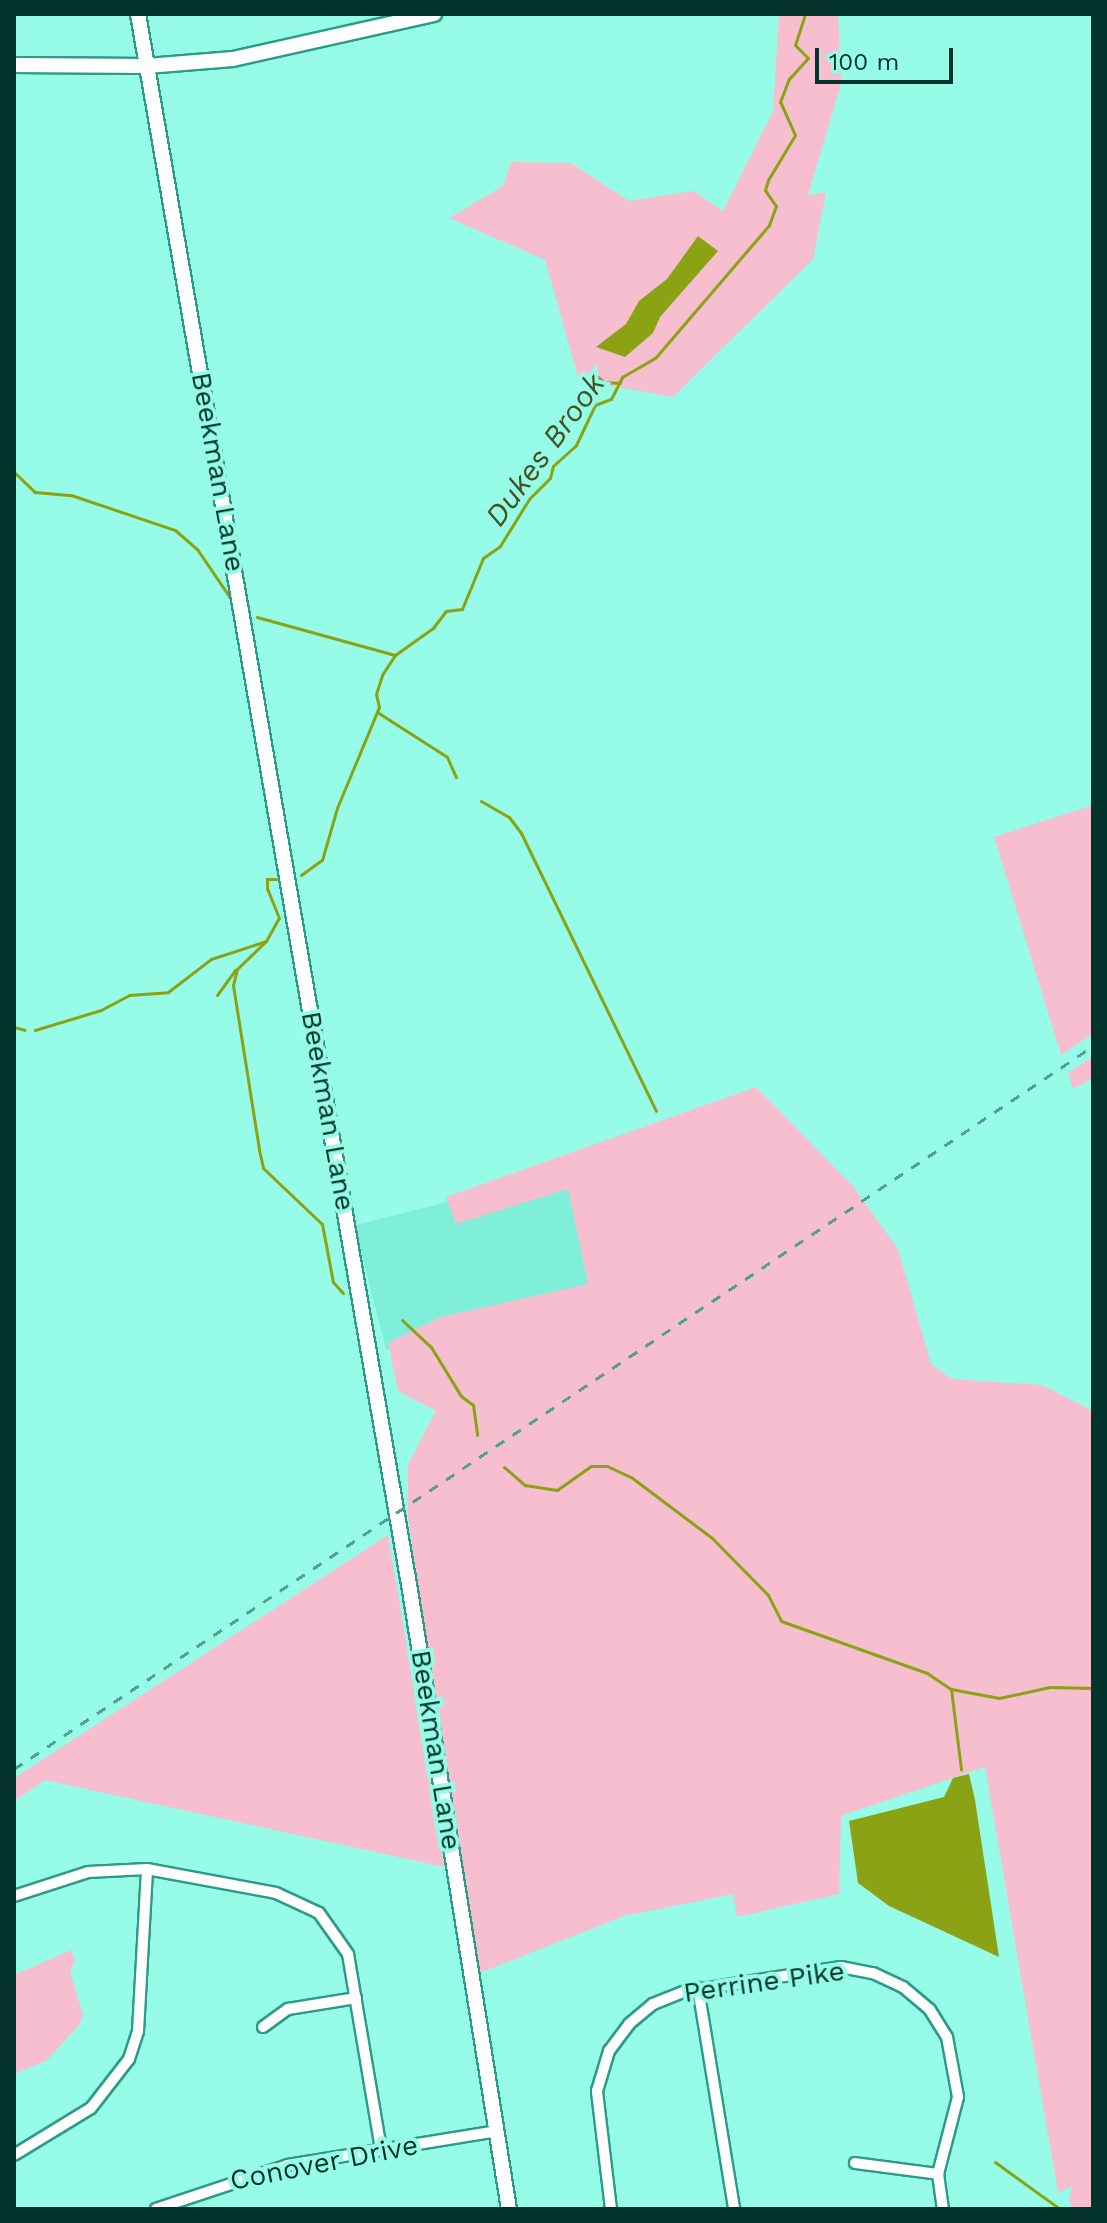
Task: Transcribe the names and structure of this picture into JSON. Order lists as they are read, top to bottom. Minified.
{"streets":{"street":["Beekman Lane","Perrine Pike","Conover Drive"]},"crossings":[["Beekman Lane","Conover Drive"]],"water":["Dukes Brook"],"scale_bar":"100 m"}
